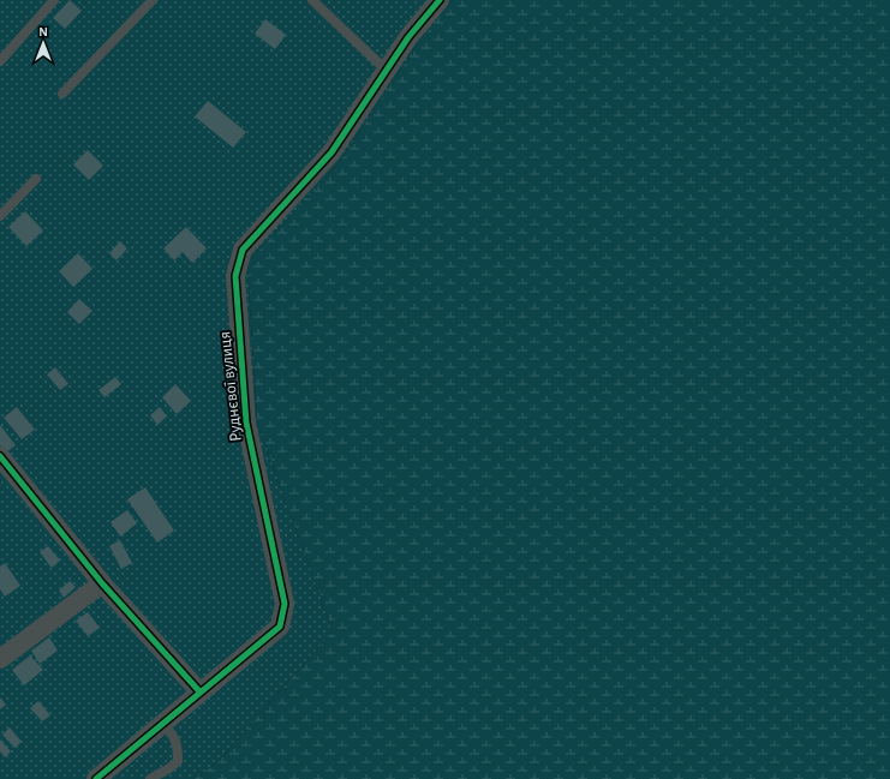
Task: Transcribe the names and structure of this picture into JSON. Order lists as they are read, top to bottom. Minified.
{"streets":{"street":["Руднєвої вулиця"]},"north":"top"}
